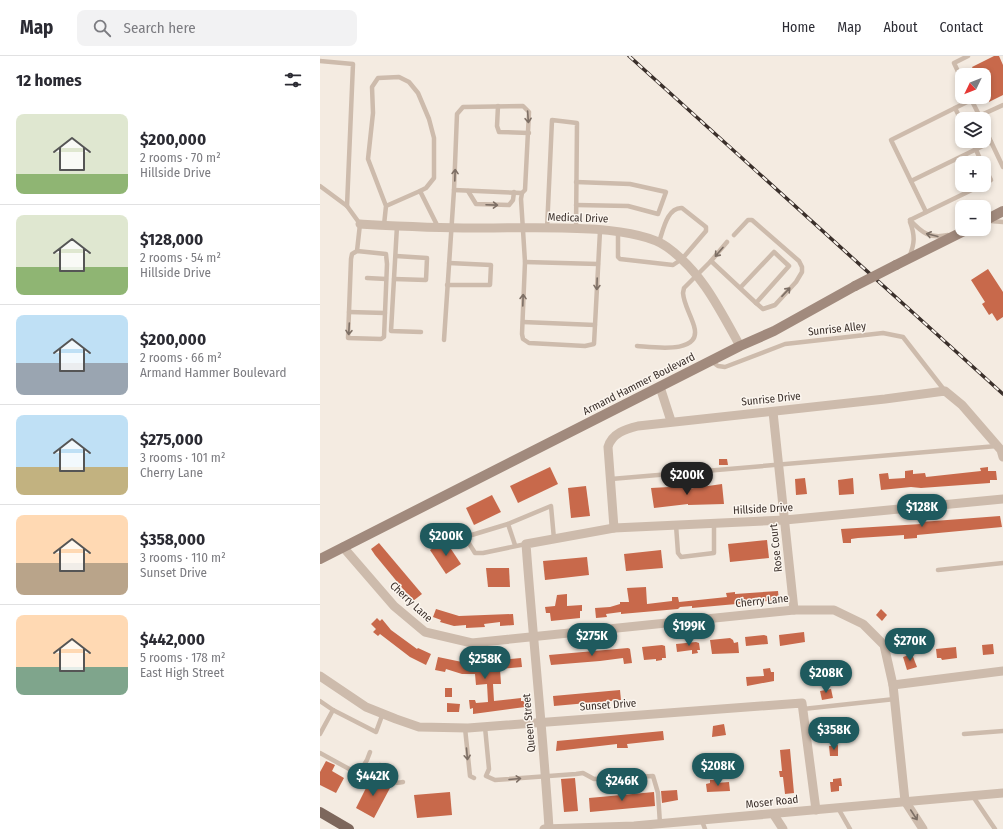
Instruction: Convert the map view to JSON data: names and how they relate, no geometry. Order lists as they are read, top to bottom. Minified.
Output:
{"streets":{"street":["Medical Drive","Armand Hammer Boulevard","Sunrise Drive","Hillside Drive","Rose Court","Cherry Lane","Sunset Drive","Queen Street","Moser Road"],"lane":["Sunrise Alley"]},"crossings":[["Medical Drive","Armand Hammer Boulevard"],["Sunrise Alley","Armand Hammer Boulevard"],["Sunrise Alley","Sunrise Drive"],["Armand Hammer Boulevard","Cherry Lane"],["Sunrise Drive","Hillside Drive"],["Sunrise Drive","Rose Court"],["Hillside Drive","Rose Court"],["Hillside Drive","Queen Street"],["Rose Court","Cherry Lane"],["Cherry Lane","Queen Street"],["Cherry Lane","Moser Road"],["Sunset Drive","Queen Street"],["Queen Street","Moser Road"]],"north":"bottom left","page":{"header":"Map","search":"Search here","nav":["Home","Map","About","Contact"],"heading":"12 homes","map_buttons":["+","−"],"list":[{"name":"$200,000","note":"2 rooms · 70 m² · Hillside Drive"},{"name":"$128,000","note":"2 rooms · 54 m² · Hillside Drive"},{"name":"$200,000","note":"2 rooms · 66 m² · Armand Hammer Boulevard"},{"name":"$275,000","note":"3 rooms · 101 m² · Cherry Lane"},{"name":"$358,000","note":"3 rooms · 110 m² · Sunset Drive"},{"name":"$442,000","note":"5 rooms · 178 m² · East High Street"}],"price":["$200K","$128K","$200K","$199K","$275K","$270K","$258K","$208K","$358K","$208K","$442K","$246K"]}}
